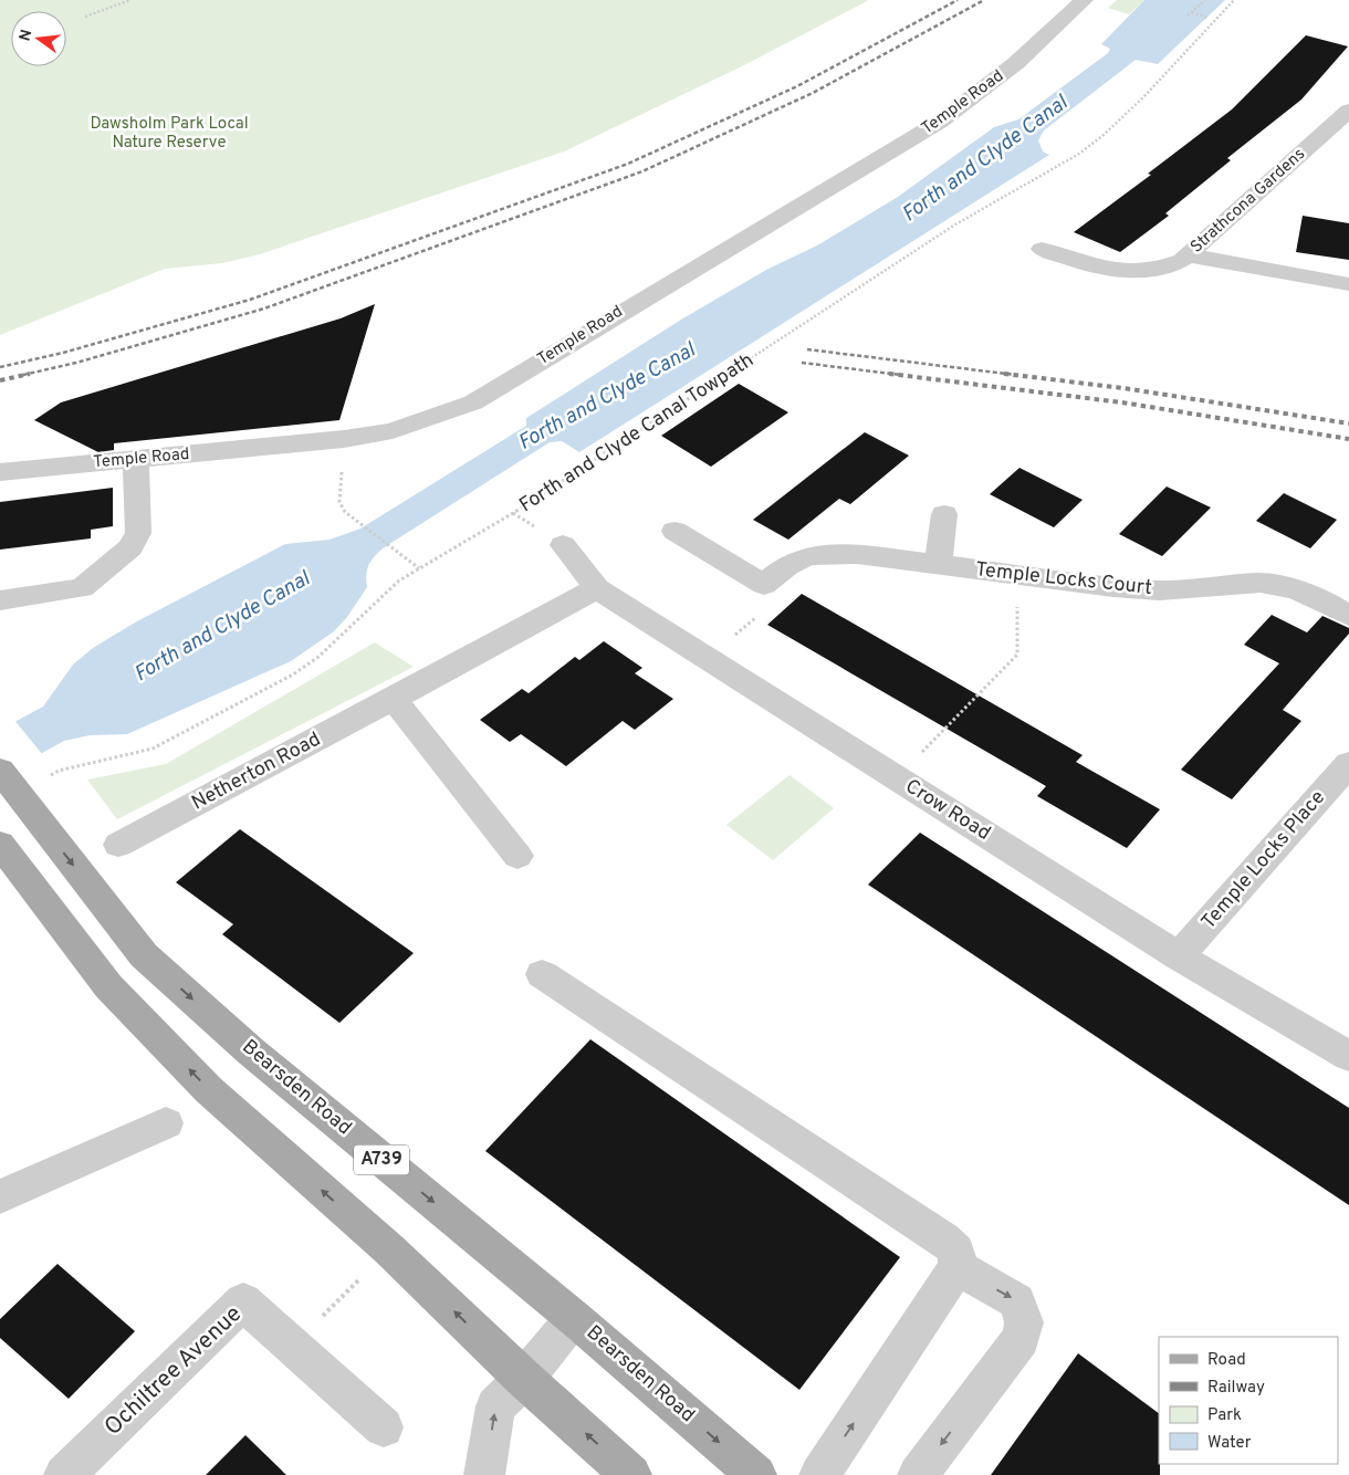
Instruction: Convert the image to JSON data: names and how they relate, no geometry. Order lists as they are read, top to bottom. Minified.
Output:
{"streets":{"main road":["Bearsden Road","A739"],"street":["Temple Road","Strathcona Gardens","Temple Locks Court","Netherton Road","Crow Road","Temple Locks Place","Ochiltree Avenue"],"path":["Forth and Clyde Canal Towpath"]},"crossings":[["Netherton Road","Crow Road"],["Crow Road","Temple Locks Place"]],"water":["Forth and Clyde Canal"],"parks":["Dawsholm Park Local Nature Reserve"],"legend":["Road","Railway","Park","Water"],"north":"left"}
